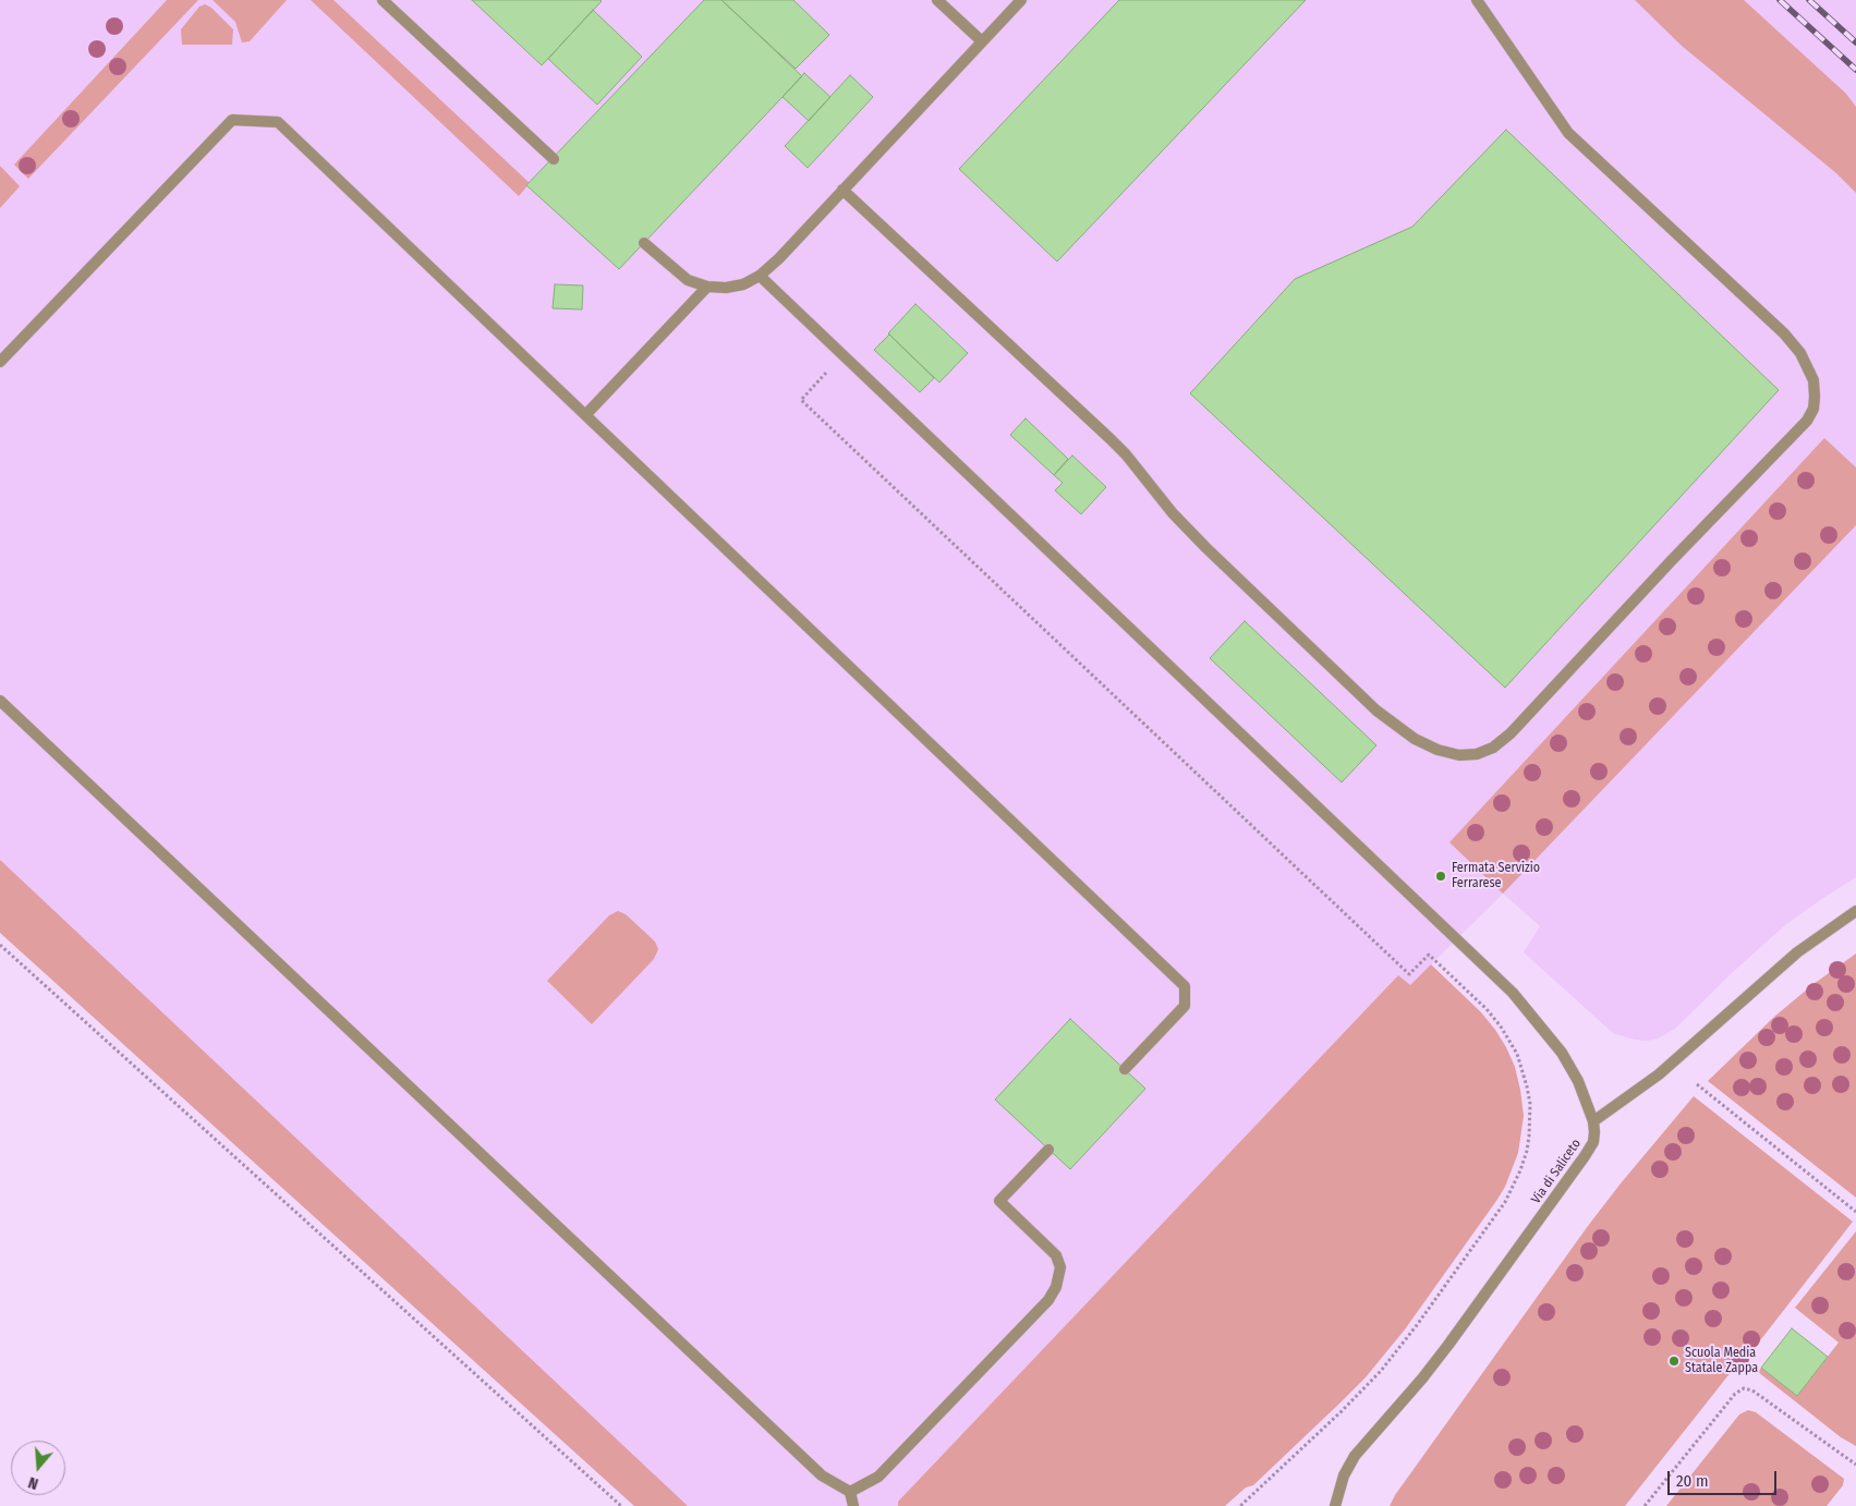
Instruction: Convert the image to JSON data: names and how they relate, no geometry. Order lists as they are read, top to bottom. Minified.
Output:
{"streets":{"street":["Via di Saliceto"]},"places":["Fermata Servizio Ferrarese","Scuola Media Statale Zappa"],"scale_bar":"20 m","north":"bottom"}
